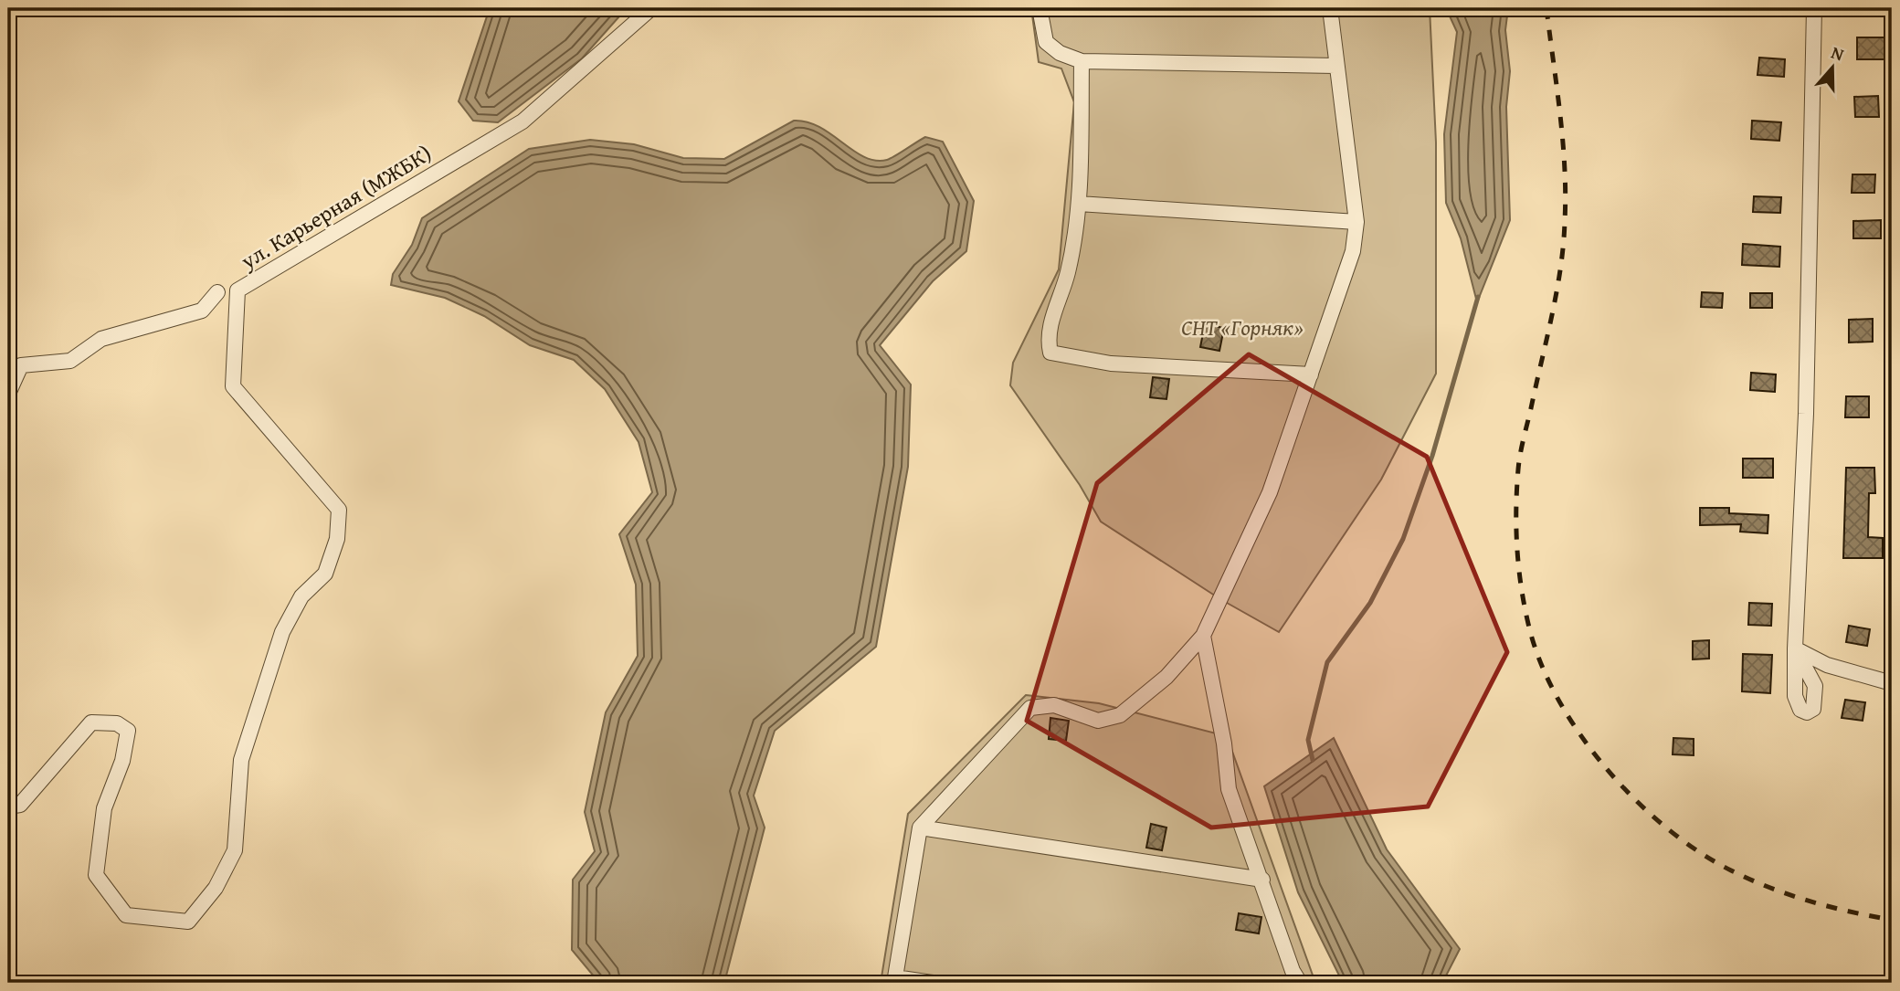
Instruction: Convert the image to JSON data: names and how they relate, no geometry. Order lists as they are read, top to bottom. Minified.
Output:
{"streets":{"street":["ул. Карьерная (МЖБК)"]},"parks":["СНТ «Горняк»"],"north":"top"}
